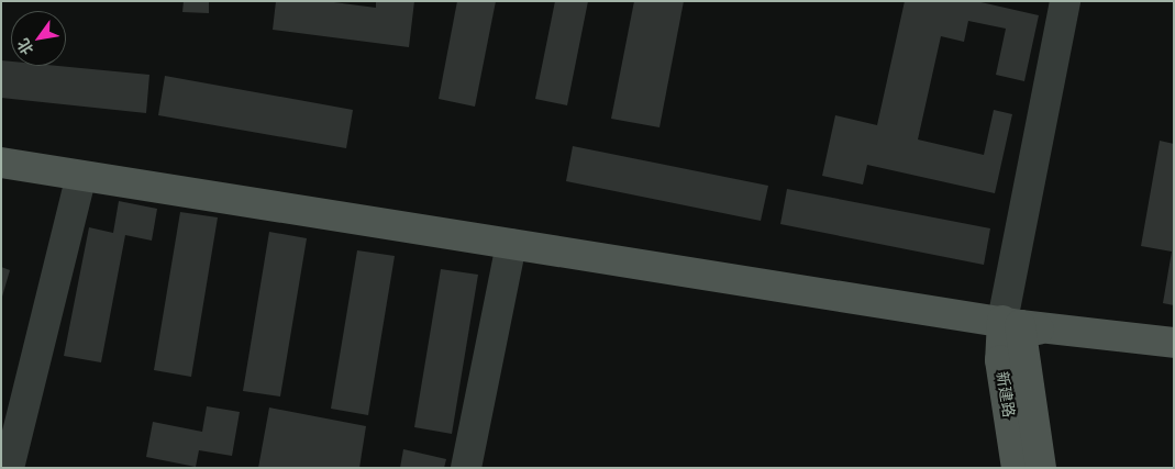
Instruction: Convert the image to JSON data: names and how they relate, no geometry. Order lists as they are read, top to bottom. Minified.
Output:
{"streets":{"main road":["新建路"]},"north":"bottom left"}
